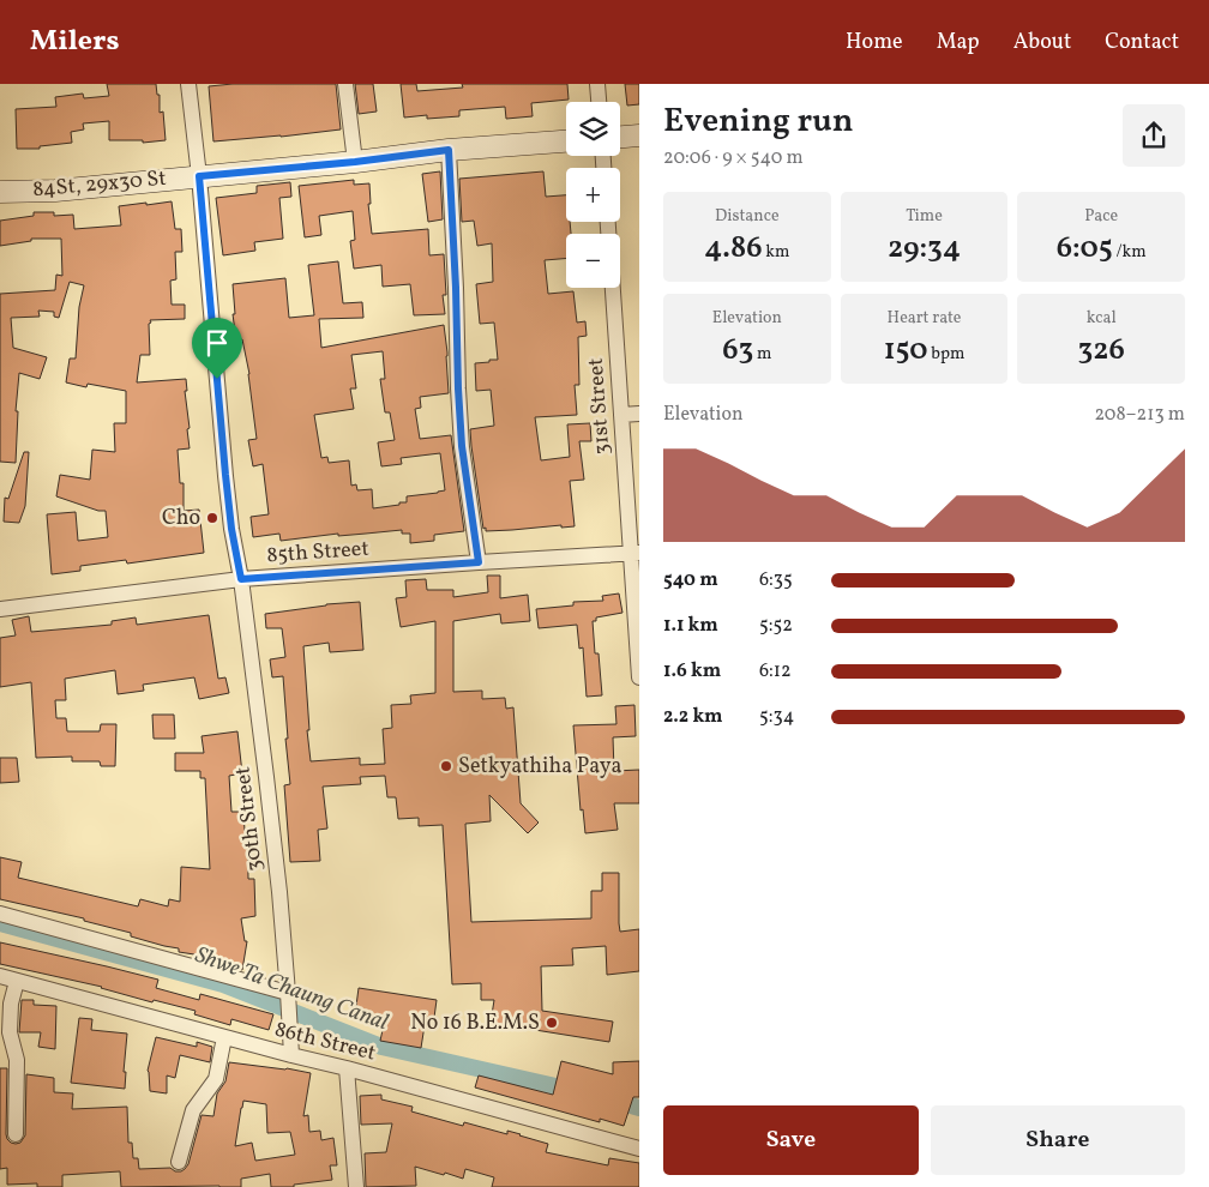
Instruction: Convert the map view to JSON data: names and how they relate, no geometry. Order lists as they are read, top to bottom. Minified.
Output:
{"streets":{"main road":["84St, 29x30 St"],"street":["31st Street","85th Street","30th Street","86th Street"]},"crossings":[["84St, 29x30 St","30th Street"],["31st Street","85th Street"],["85th Street","30th Street"],["30th Street","86th Street"]],"water":["Shwe Ta Chaung Canal"],"places":["Cho","Setkyathiha Paya","No 16 B.E.M.S"],"page":{"header":"Milers","nav":["Home","Map","About","Contact"],"heading":["Evening run","20:06 · 9 × 540 m"],"map_buttons":["+","−"],"stats":[["Distance","4.86 km"],["Time","29:34"],["Pace","6:05 /km"],["Elevation","63 m"],["Heart rate","150 bpm"],["kcal","326"]],"chart":["Elevation","208–213 m"],"list":[{"name":"540 m","note":"6:35"},{"name":"1.1 km","note":"5:52"},{"name":"1.6 km","note":"6:12"},{"name":"2.2 km","note":"5:34"}],"buttons":["Save","Share"]}}
